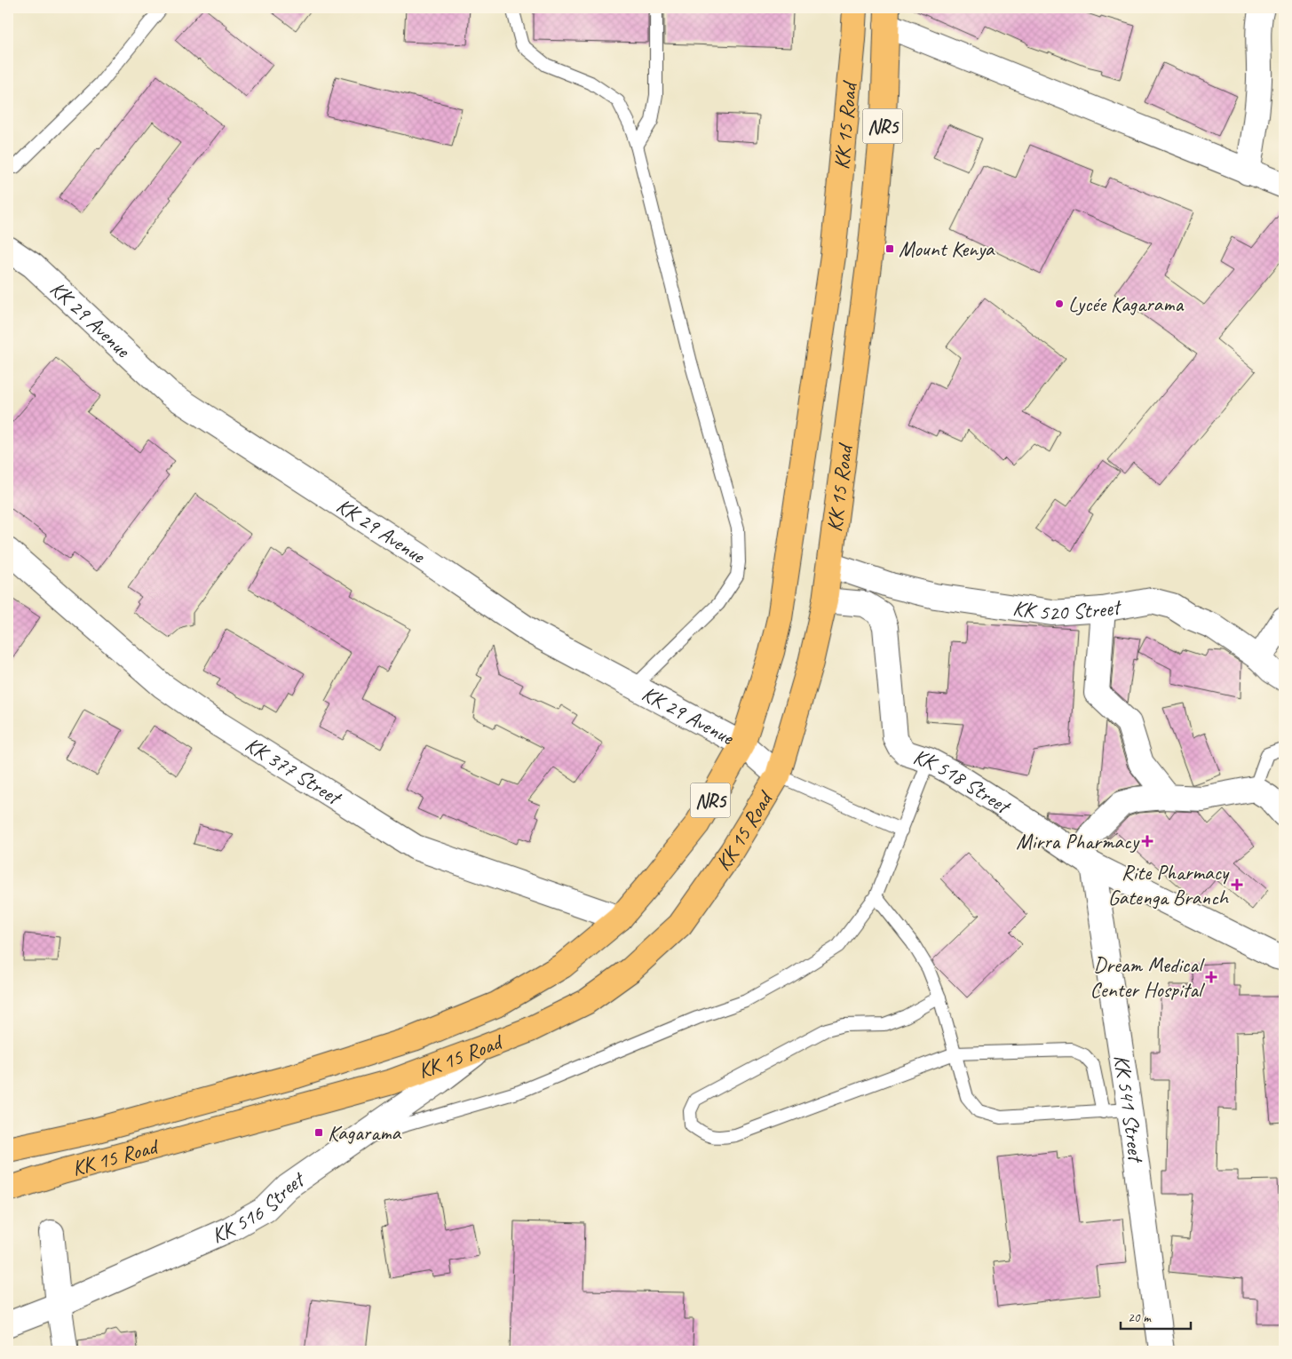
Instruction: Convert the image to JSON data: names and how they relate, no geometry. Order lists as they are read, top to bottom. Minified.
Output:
{"streets":{"highway":["KK 15 Road","NR5"],"street":["KK 29 Avenue","KK 520 Street","KK 377 Street","KK 518 Street","KK 541 Street","KK 516 Street"]},"crossings":[["KK 15 Road","KK 29 Avenue"],["KK 15 Road","KK 520 Street"],["KK 15 Road","KK 377 Street"],["KK 15 Road","KK 518 Street"],["KK 15 Road","KK 516 Street"],["KK 518 Street","KK 541 Street"]],"places":{"transit":["Mount Kenya","Kagarama"],"other":["Lycée Kagarama"],"health":["Mirra Pharmacy","Rite Pharmacy Gatenga Branch","Dream Medical Center Hospital"]},"scale_bar":"20 m"}
